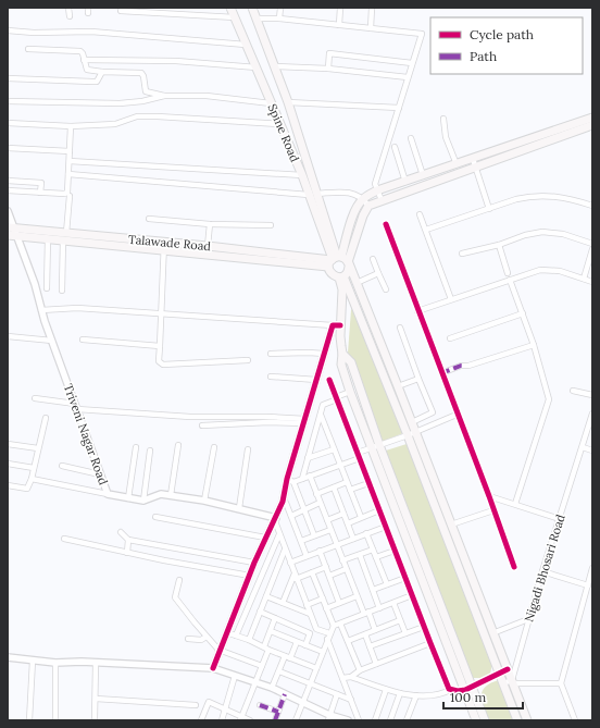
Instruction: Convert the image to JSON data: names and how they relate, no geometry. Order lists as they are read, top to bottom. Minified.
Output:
{"streets":{"main road":["Spine Road","Talawade Road"],"street":["Triveni Nagar Road","Nigadi Bhosari Road"]},"crossings":[["Spine Road","Talawade Road"],["Talawade Road","Triveni Nagar Road"]],"legend":["Cycle path","Path"],"scale_bar":"100 m"}
